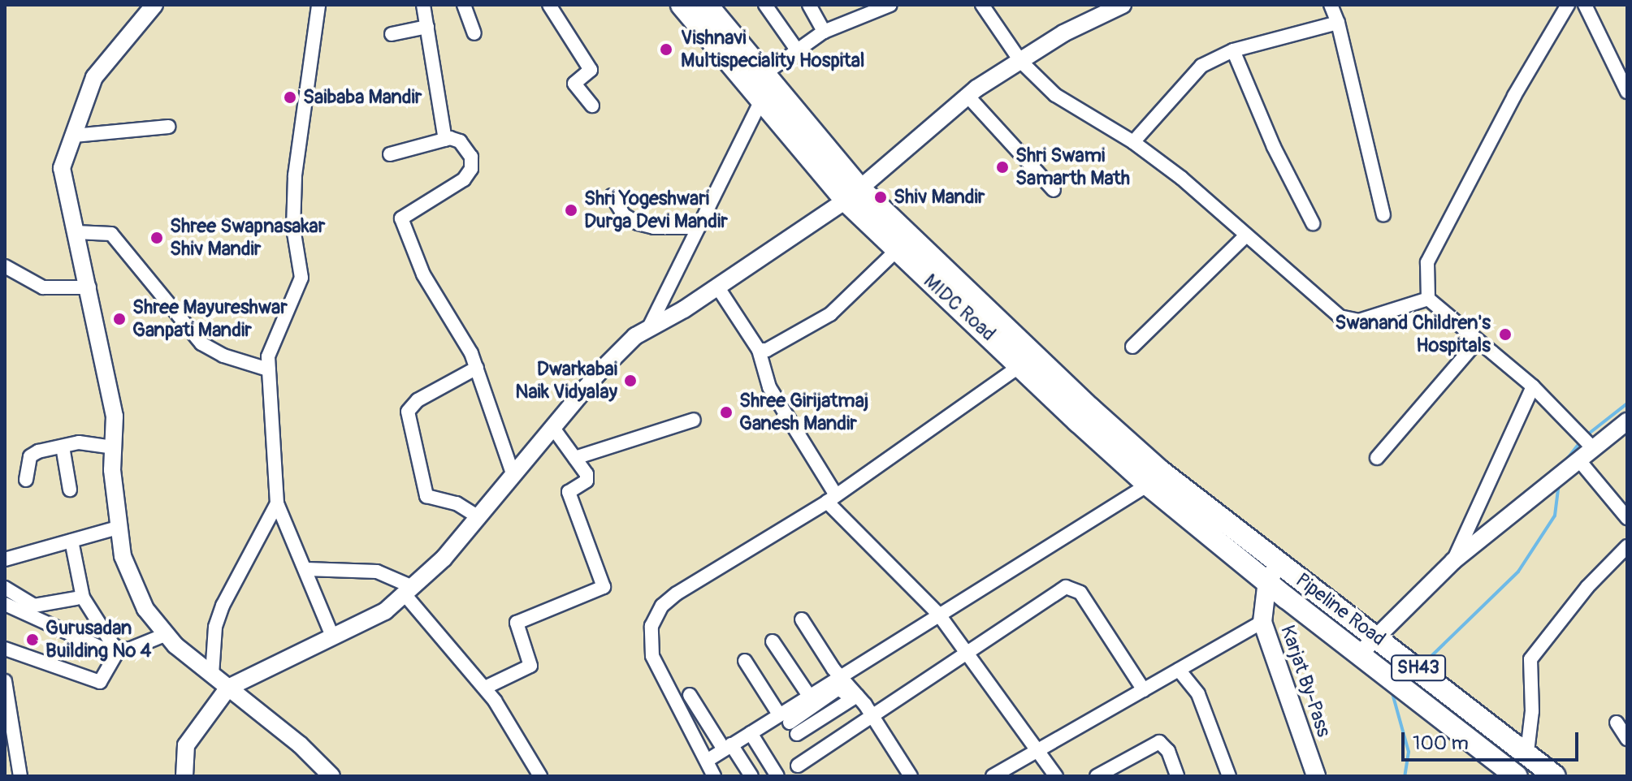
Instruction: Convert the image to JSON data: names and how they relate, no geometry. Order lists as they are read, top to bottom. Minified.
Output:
{"streets":{"main road":["MIDC Road","Pipeline Road","SH43","Karjat By-Pass"]},"crossings":[["MIDC Road","Pipeline Road"],["MIDC Road","Karjat By-Pass"],["Pipeline Road","Karjat By-Pass"]],"places":["Vishnavi Multispeciality Hospital","Saibaba Mandir","Shri Swami Samarth Math","Shiv Mandir","Shri Yogeshwari Durga Devi Mandir","Shree Swapnasakar Shiv Mandir","Shree Mayureshwar Ganpati Mandir","Swanand Children's Hospitals","Dwarkabai Naik Vidyalay","Shree Girijatmaj Ganesh Mandir","Gurusadan Building No 4"],"scale_bar":"100 m"}
